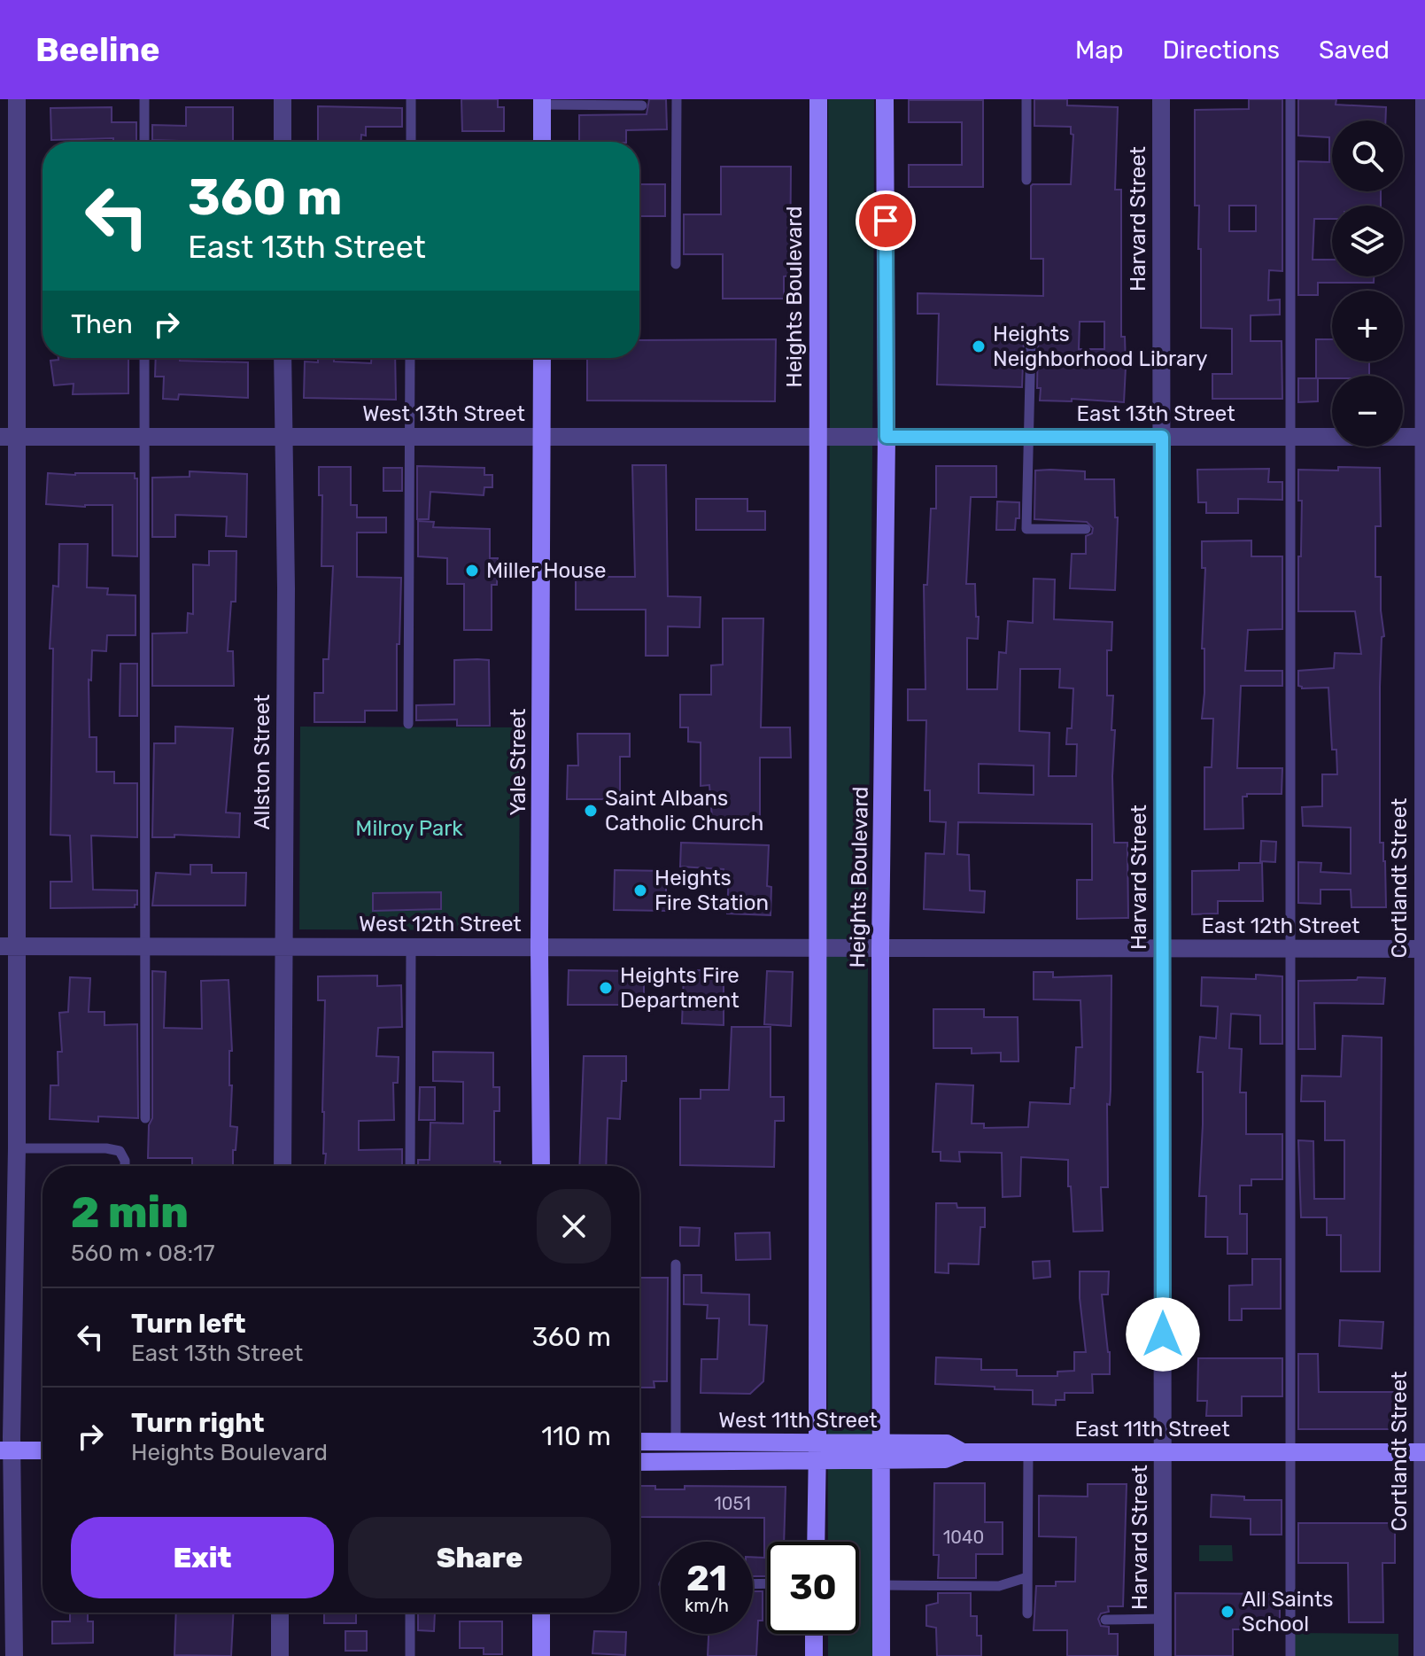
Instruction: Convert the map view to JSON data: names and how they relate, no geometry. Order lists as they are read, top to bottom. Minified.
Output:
{"streets":{"main road":["Heights Boulevard","Yale Street","West 11th Street","East 11th Street"],"street":["Harvard Street","West 13th Street","East 13th Street","Allston Street","Cortlandt Street","West 12th Street","East 12th Street"]},"crossings":[["Harvard Street","East 13th Street"],["Harvard Street","East 12th Street"],["Harvard Street","East 11th Street"],["Heights Boulevard","West 13th Street"],["Heights Boulevard","East 13th Street"],["Heights Boulevard","West 12th Street"],["Heights Boulevard","East 12th Street"],["Heights Boulevard","West 11th Street"],["Heights Boulevard","East 11th Street"],["West 13th Street","East 13th Street"],["West 13th Street","Allston Street"],["West 13th Street","Yale Street"],["East 13th Street","Cortlandt Street"],["Allston Street","West 12th Street"],["Yale Street","West 12th Street"],["Cortlandt Street","East 12th Street"],["Cortlandt Street","East 11th Street"],["West 12th Street","East 12th Street"],["West 11th Street","East 11th Street"]],"parks":["Milroy Park"],"places":["Heights Neighborhood Library","Miller House","Saint Albans Catholic Church","Heights Fire Station","Heights Fire Department","All Saints School"],"house_numbers":["1051","1040"],"page":{"header":"Beeline","nav":["Map","Directions","Saved"],"map_buttons":["+","−"],"turn":["360 m","East 13th Street"],"then":"Then","heading":["2 min","560 m · 08:17"],"list":[{"name":"Turn left","note":"East 13th Street","value":"360 m"},{"name":"Turn right","note":"Heights Boulevard","value":"110 m"}],"buttons":["Exit","Share"],"speed":"21 km/h","limit":"30"}}
